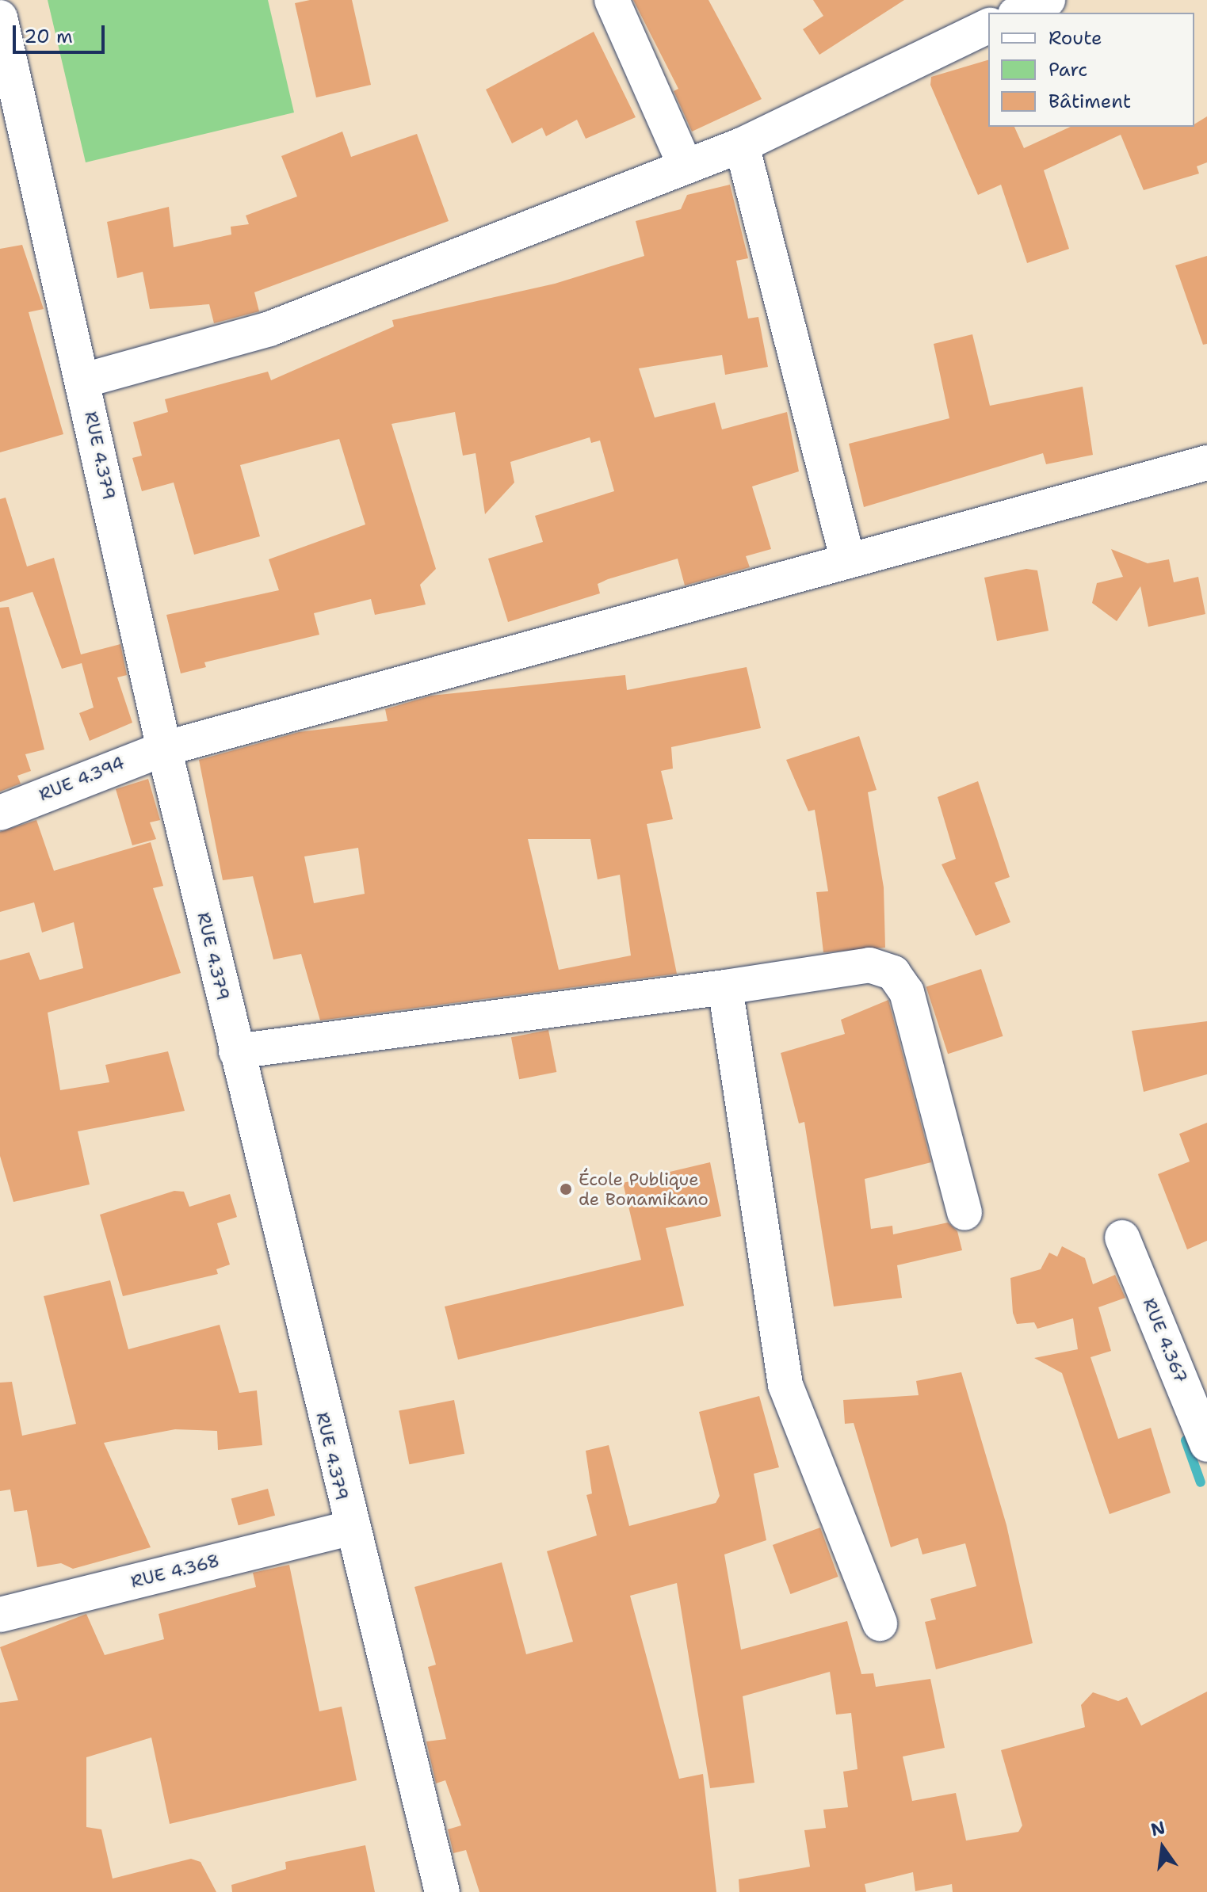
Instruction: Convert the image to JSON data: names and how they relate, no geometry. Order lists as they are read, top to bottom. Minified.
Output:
{"streets":{"street":["RUE 4.379","RUE 4.394","RUE 4.367","RUE 4.368"]},"crossings":[["RUE 4.379","RUE 4.394"],["RUE 4.379","RUE 4.368"]],"places":["École Publique de Bonamikano"],"legend":["Route","Parc","Bâtiment"],"scale_bar":"20 m","north":"top"}
